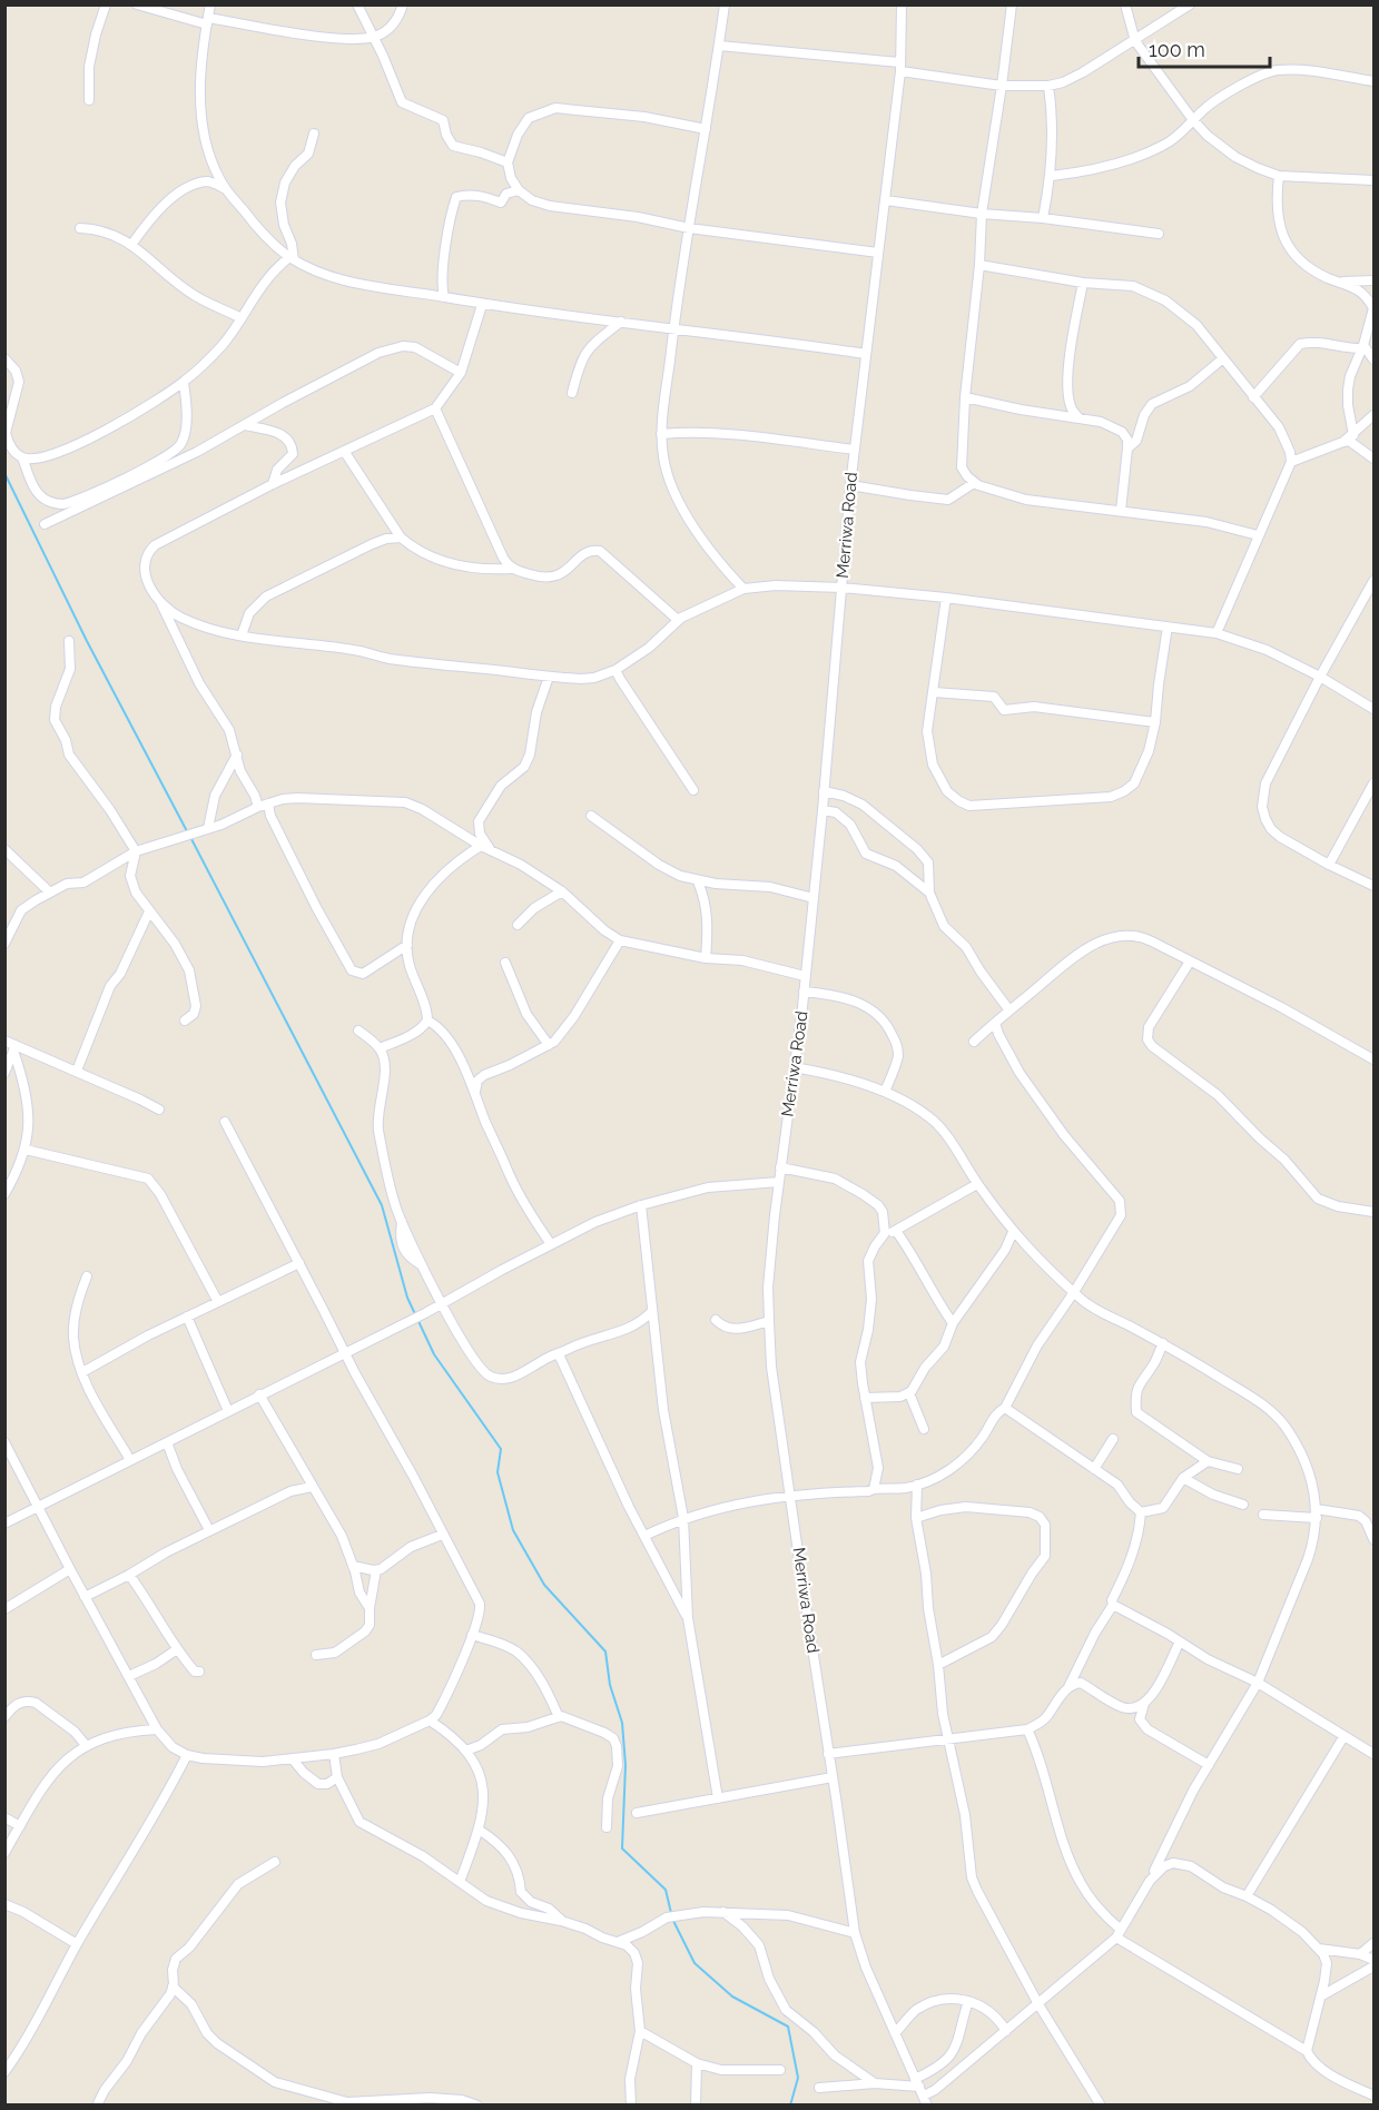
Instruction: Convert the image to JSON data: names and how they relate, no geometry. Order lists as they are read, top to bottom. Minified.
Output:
{"streets":{"street":["Merriwa Road"]},"scale_bar":"100 m"}
